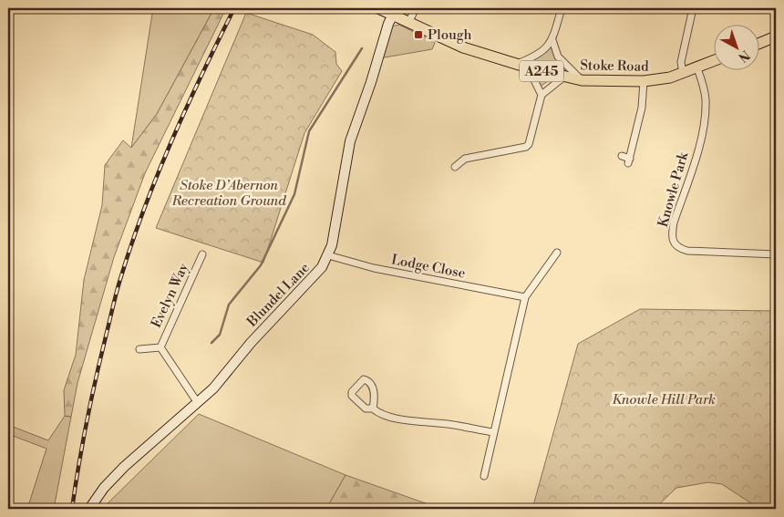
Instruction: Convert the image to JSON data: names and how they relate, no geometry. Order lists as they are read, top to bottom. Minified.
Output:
{"streets":{"main road":["Stoke Road","A245"],"street":["Knowle Park","Lodge Close","Blundel Lane","Evelyn Way"]},"crossings":[["Stoke Road","Knowle Park"],["Stoke Road","Blundel Lane"],["Lodge Close","Blundel Lane"],["Blundel Lane","Evelyn Way"]],"parks":["Stoke D’Abernon Recreation Ground","Knowle Hill Park"],"places":{"transit":["Plough"]},"north":"bottom right"}
